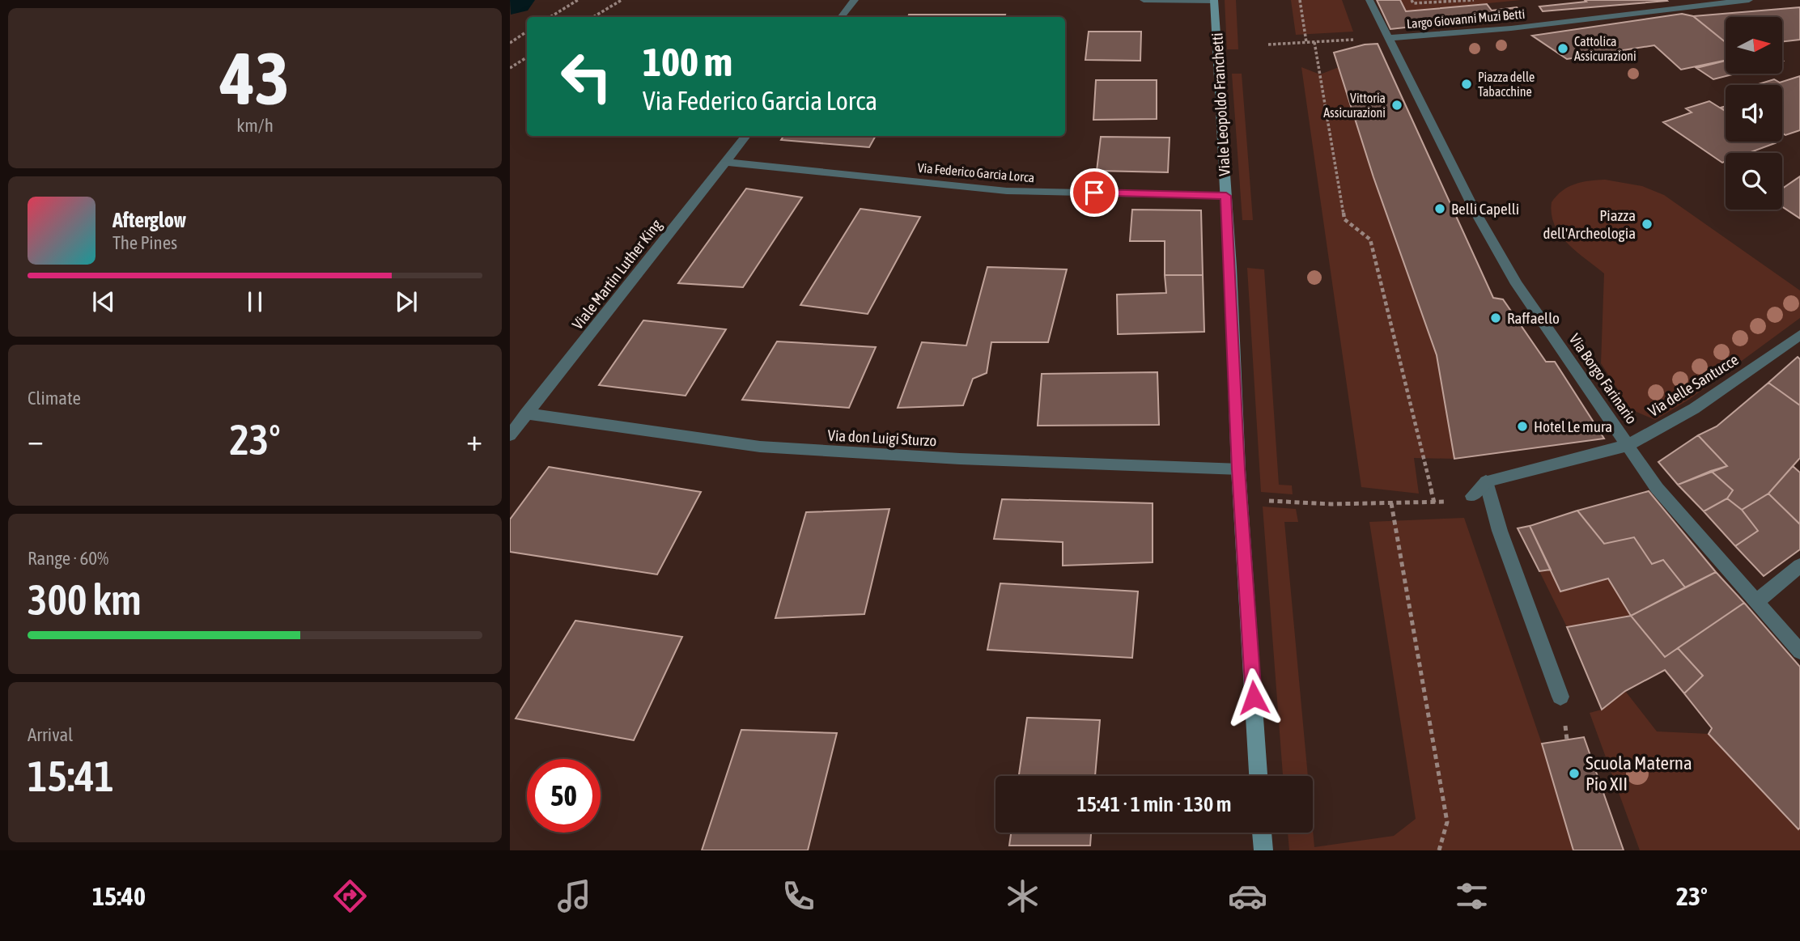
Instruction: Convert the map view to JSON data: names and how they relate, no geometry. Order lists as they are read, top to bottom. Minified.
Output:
{"streets":{"main road":["Viale Leopoldo Franchetti"],"street":["Largo Giovanni Muzi Betti","Via Federico Garcia Lorca","Viale Martin Luther King","Via Borgo Farinario","Via delle Santucce","Via don Luigi Sturzo"]},"crossings":[["Largo Giovanni Muzi Betti","Via Borgo Farinario"],["Viale Leopoldo Franchetti","Via Federico Garcia Lorca"],["Viale Leopoldo Franchetti","Via don Luigi Sturzo"],["Via Federico Garcia Lorca","Viale Martin Luther King"],["Viale Martin Luther King","Via don Luigi Sturzo"],["Via Borgo Farinario","Via delle Santucce"]],"places":["Cattolica Assicurazioni","Piazza delle Tabacchine","Vittoria Assicurazioni","Belli Capelli","Piazza dell'Archeologia","Raffaello","Hotel Le mura","Scuola Materna Pio XII"],"north":"right","page":{"tile":[["43","km/h"],"Climate",["Range · 60%","300 km"],["Arrival","15:41"]],"turn":["100 m","Via Federico Garcia Lorca"],"song":["Afterglow","The Pines"],"heat":["−","23°","+"],"limit":"50","trip":"15:41 · 1 min · 130 m","tabs":["15:40","23°"]}}
